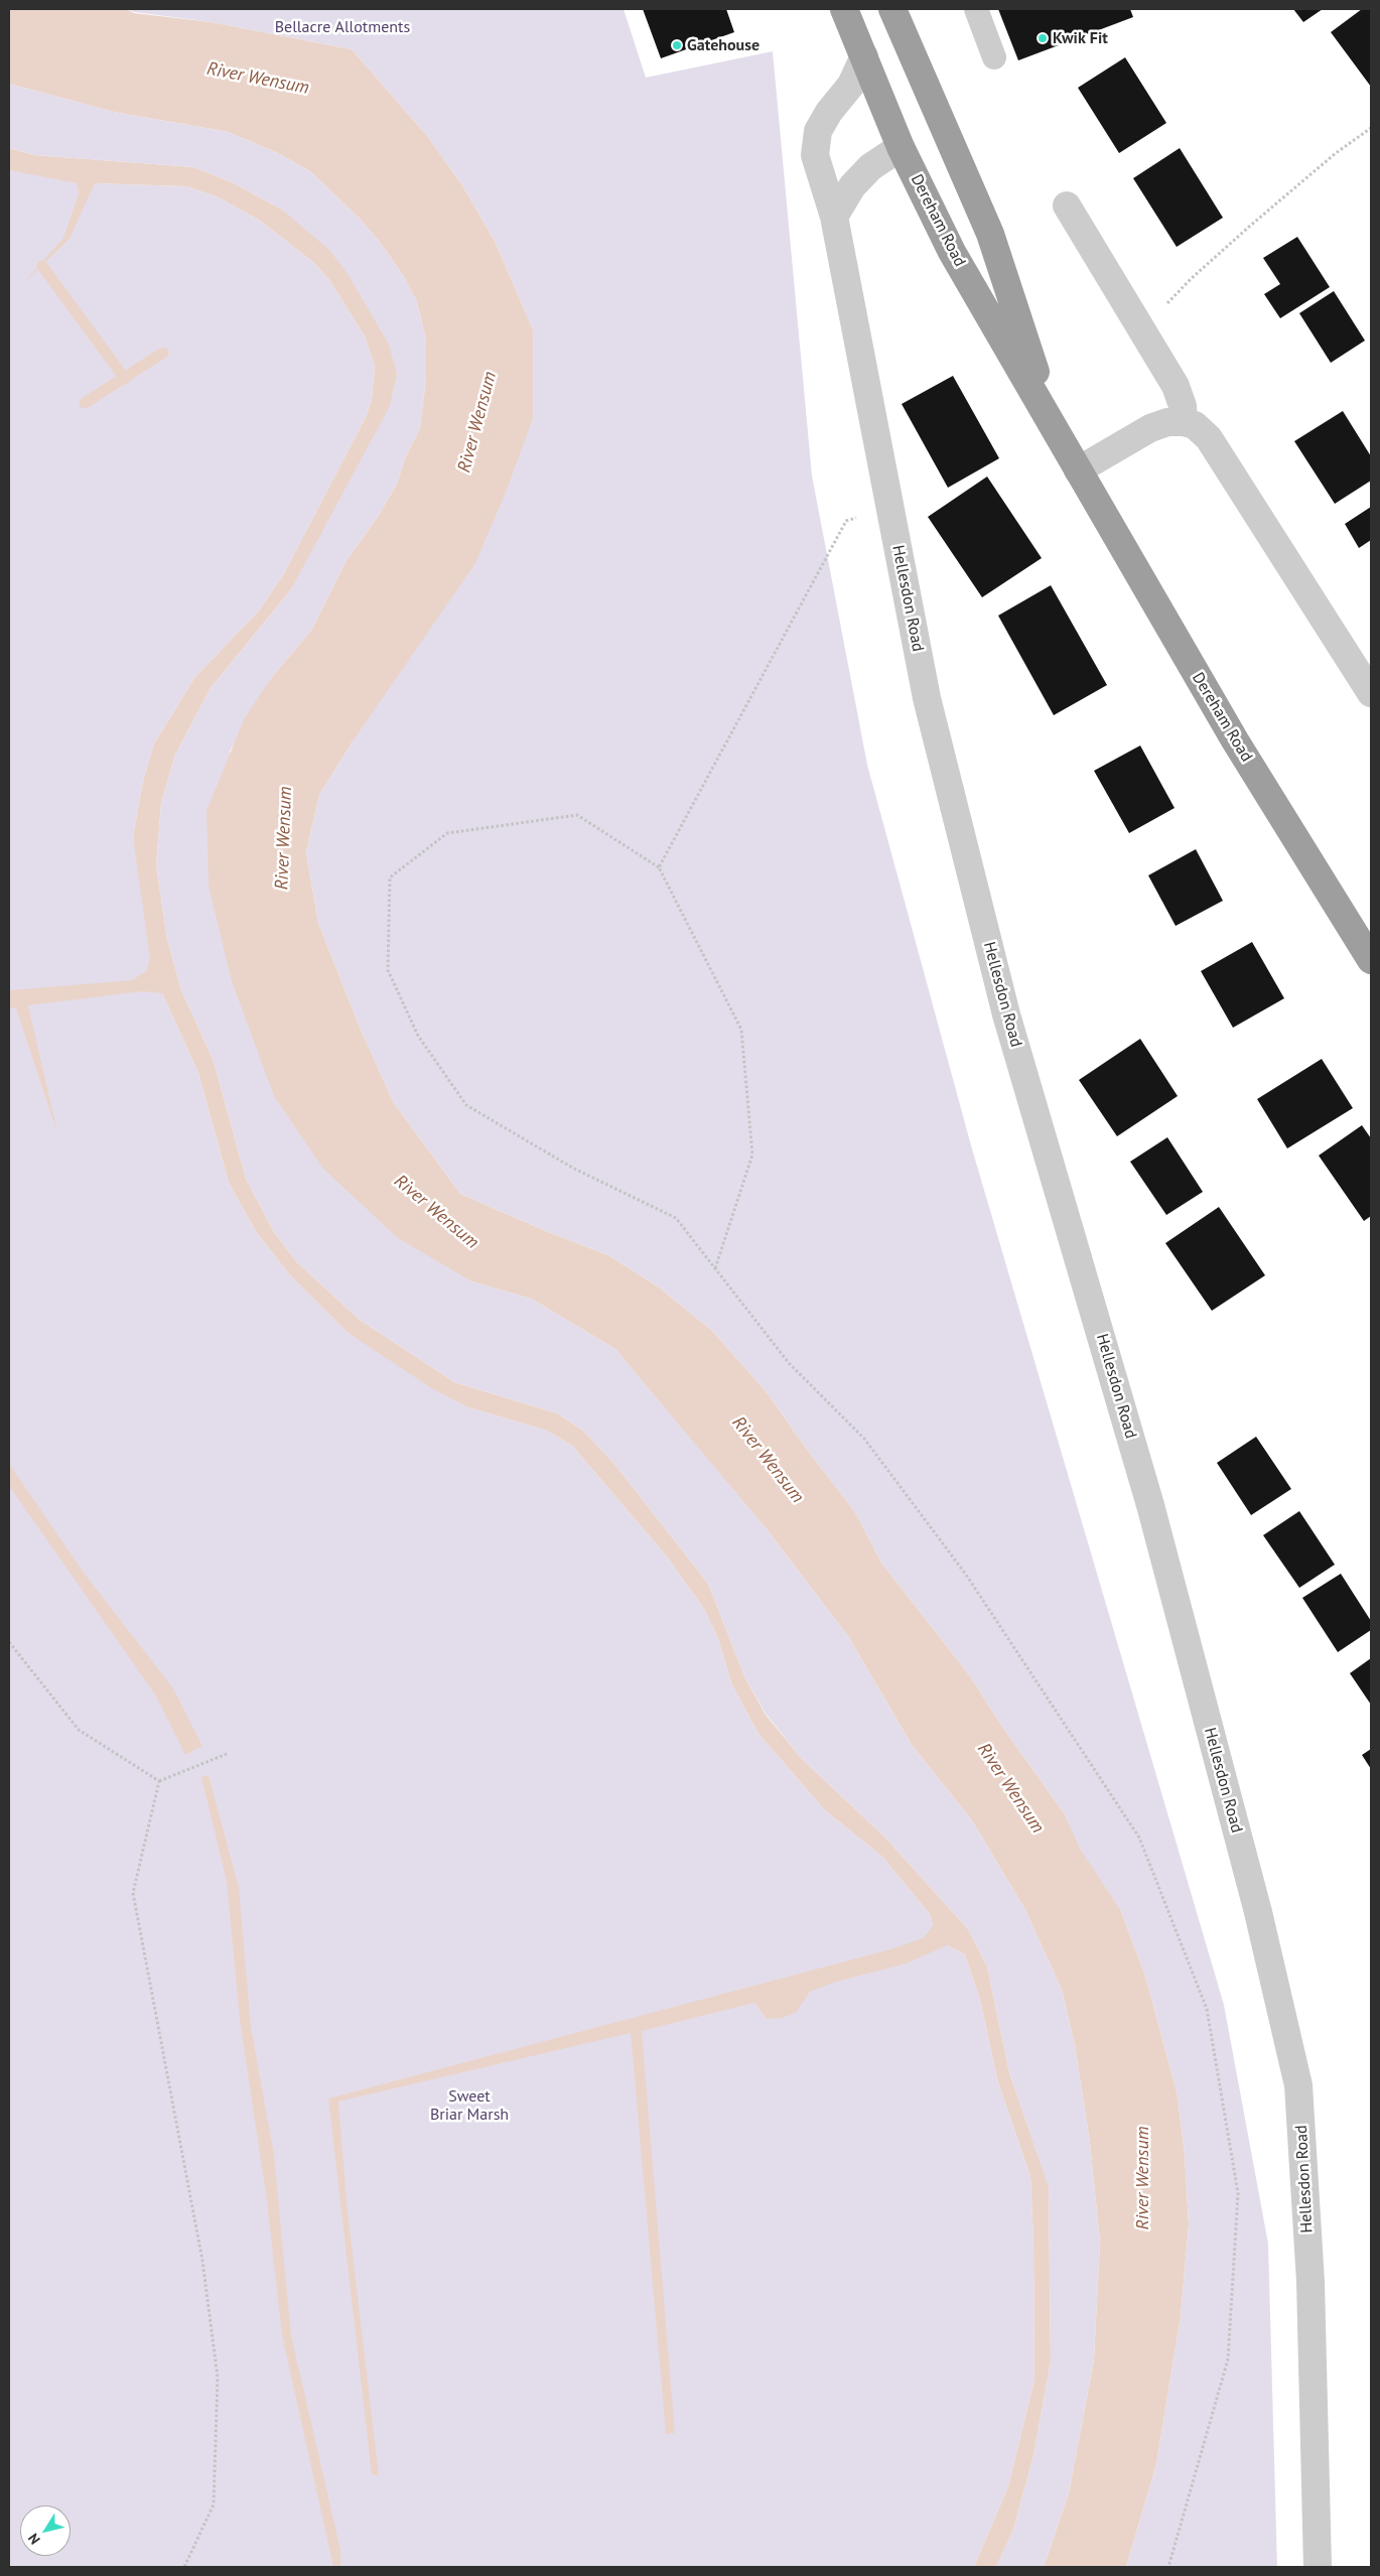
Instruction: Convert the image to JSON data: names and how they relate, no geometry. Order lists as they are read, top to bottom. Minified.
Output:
{"streets":{"highway":["Dereham Road"],"street":["Hellesdon Road"]},"crossings":[["Dereham Road","Hellesdon Road"]],"water":["River Wensum"],"parks":["Bellacre Allotments","Sweet Briar Marsh"],"places":["Kwik Fit","Gatehouse"],"north":"bottom left"}
